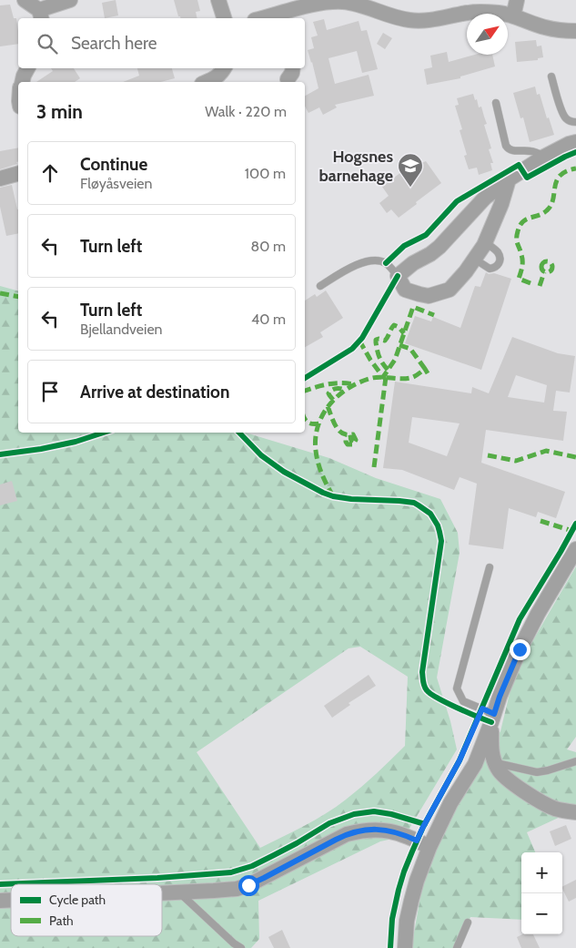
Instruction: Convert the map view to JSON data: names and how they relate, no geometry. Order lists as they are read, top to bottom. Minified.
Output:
{"places":{"school or university":["Hogsnes barnehage"]},"legend":["Cycle path","Path"],"north":"top right","page":{"search":"Search here","heading":["3 min","Walk · 220 m"],"list":[["Continue","Fløyåsveien","100 m"],["Turn left","80 m"],["Turn left","Bjellandveien","40 m"],"Arrive at destination"],"map_buttons":["+","−"]}}
